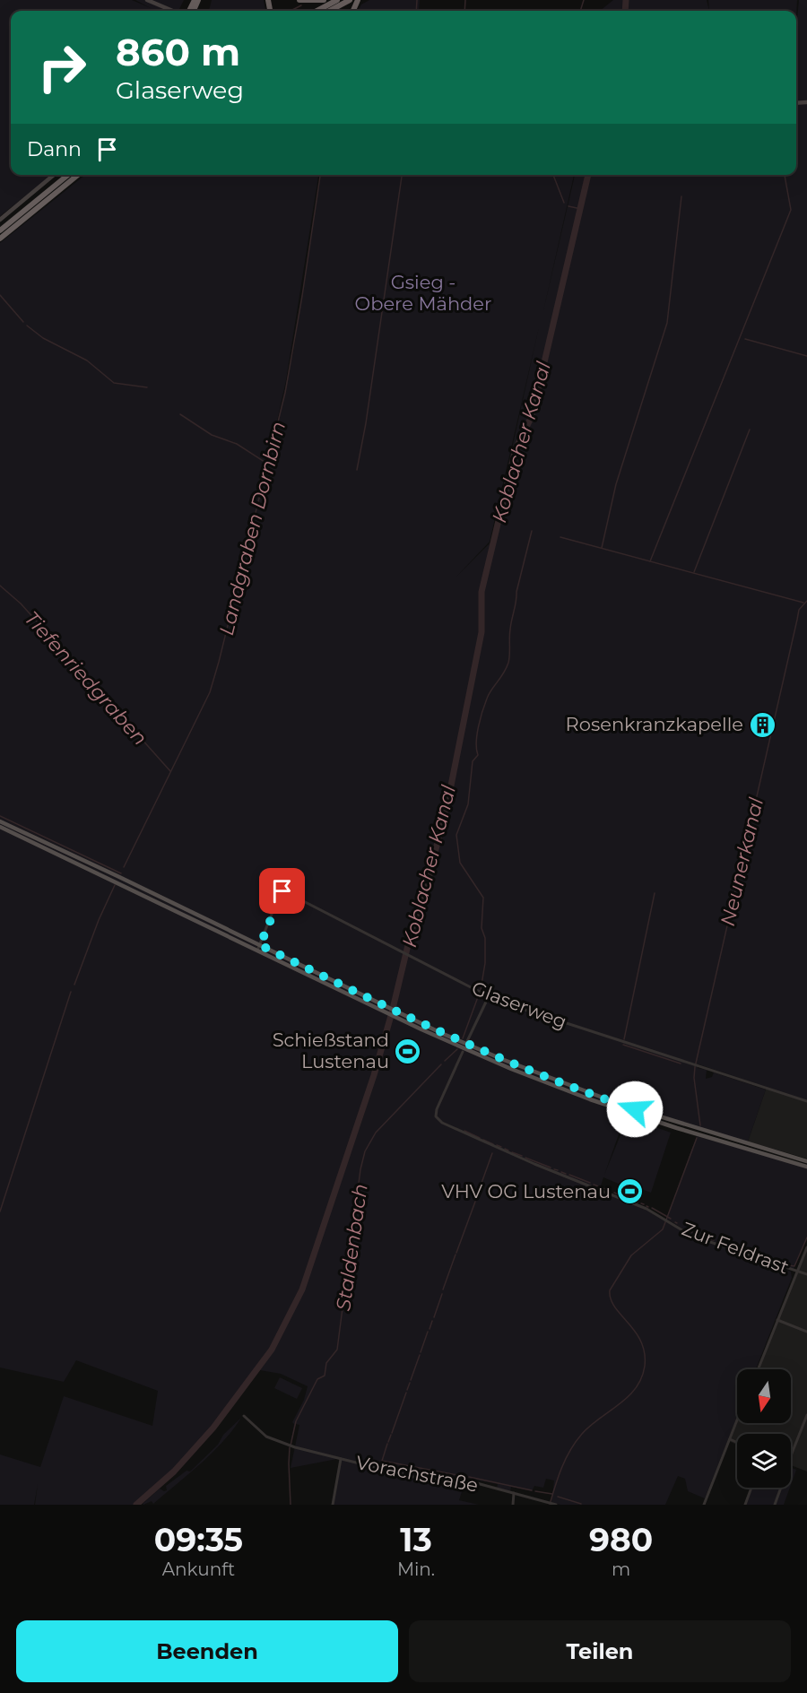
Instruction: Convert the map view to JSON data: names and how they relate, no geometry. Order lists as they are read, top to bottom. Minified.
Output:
{"streets":{"street":["Glaserweg","Zur Feldrast","Vorachstraße"]},"water":["Koblacher Kanal","Landgraben Dornbirn","Tiefenriedgraben","Neunerkanal","Staldenbach"],"parks":["Gsieg - Obere Mähder"],"places":{"building":["Rosenkranzkapelle"],"sports":["Schießstand Lustenau","VHV OG Lustenau"]},"north":"bottom","page":{"turn":["860 m","Glaserweg"],"then":"Dann","eta":["09:35","Ankunft","13","Min.","980","m"],"buttons":["Beenden","Teilen"]}}
